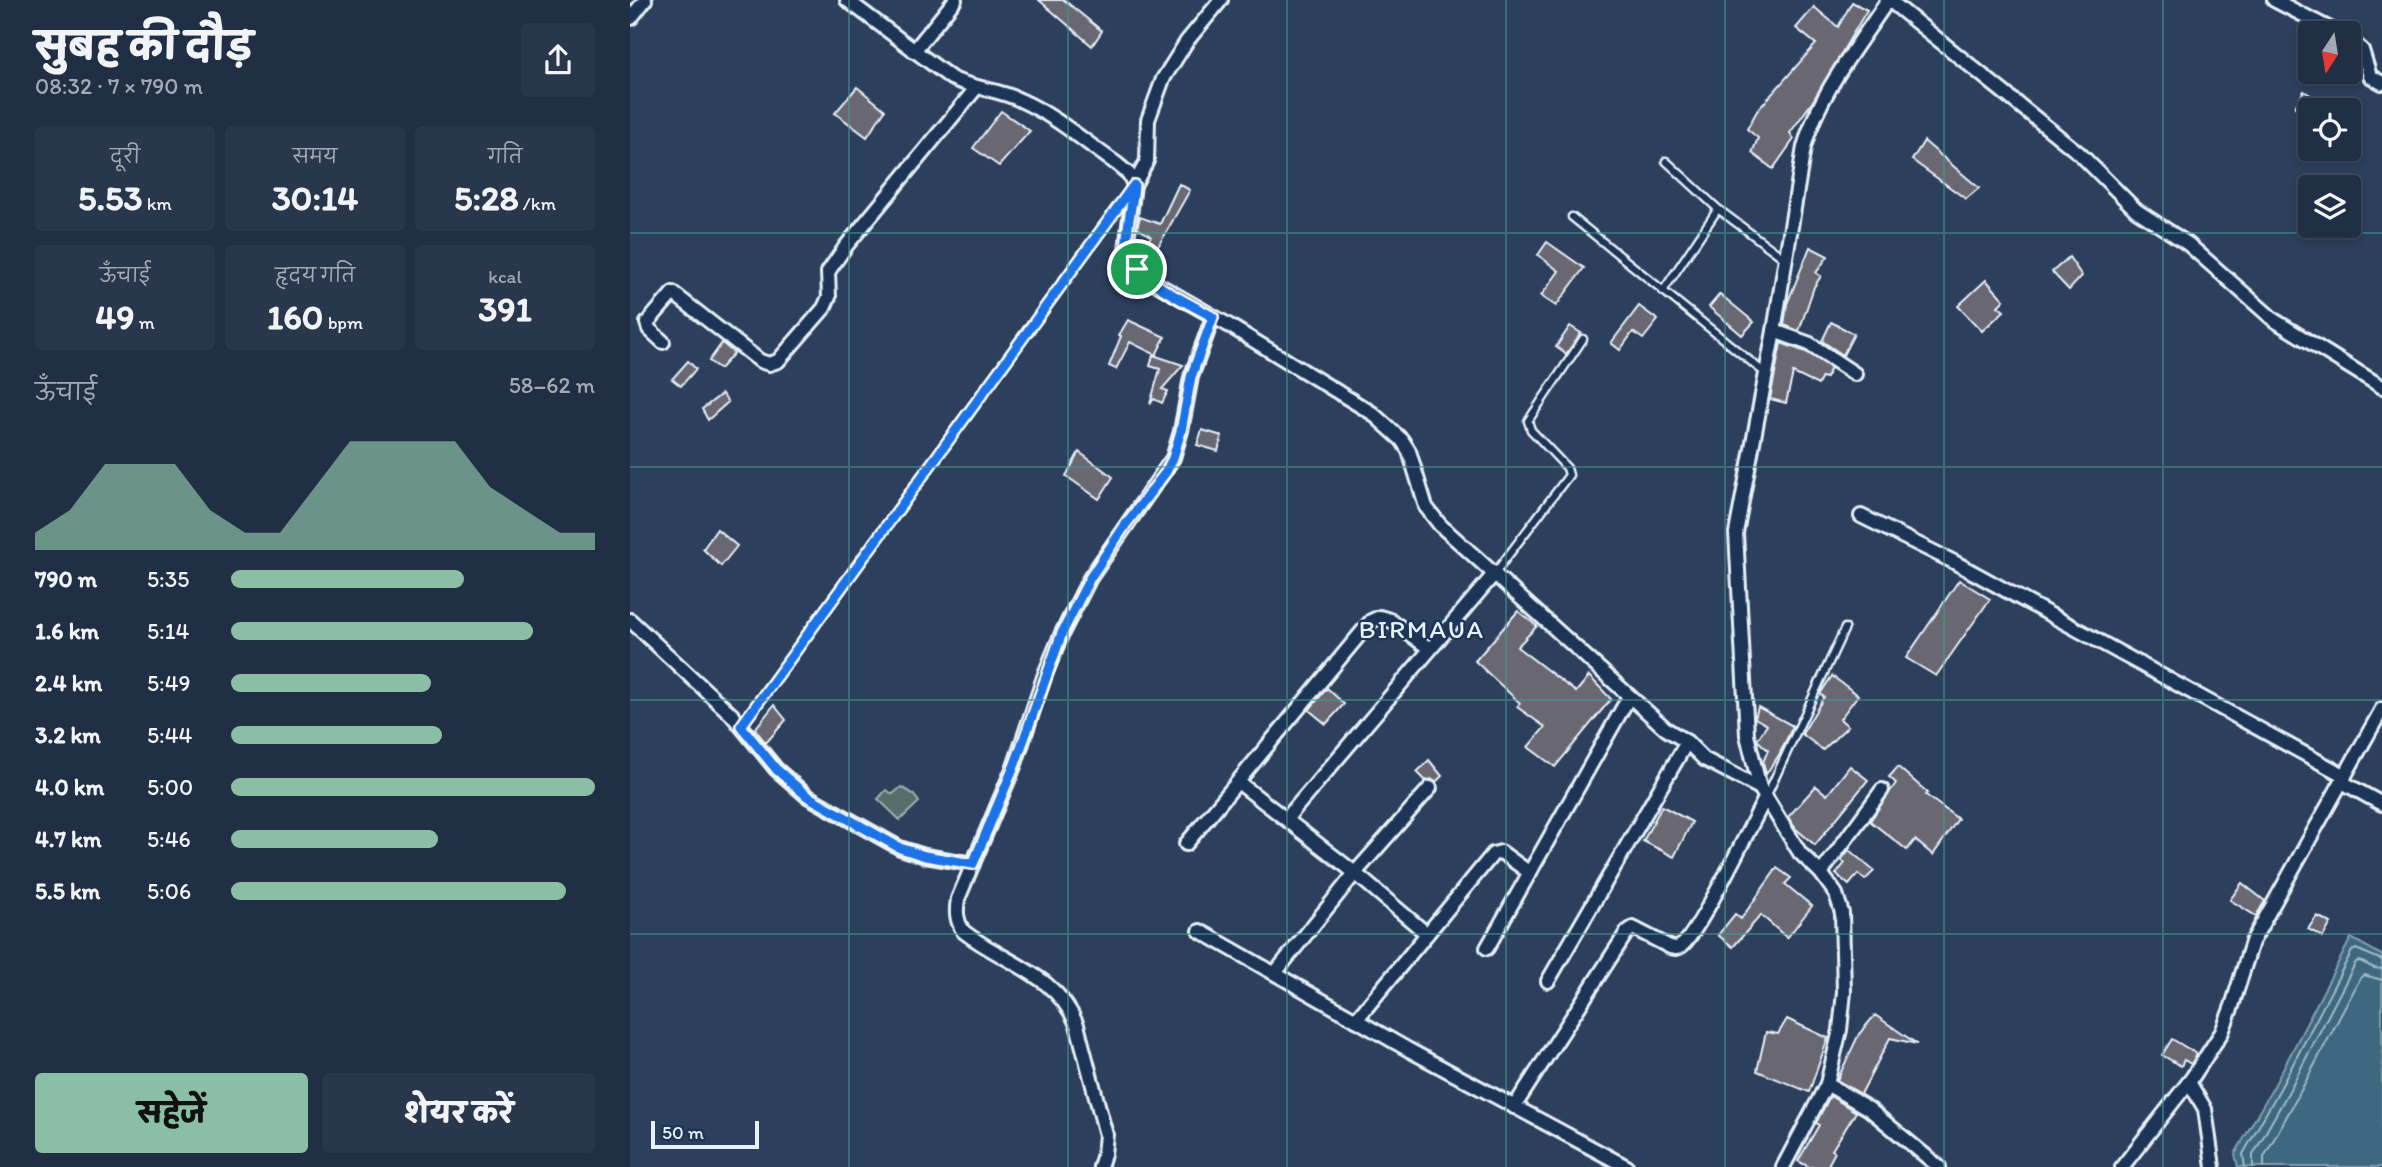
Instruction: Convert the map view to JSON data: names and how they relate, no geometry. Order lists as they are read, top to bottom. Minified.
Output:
{"districts":["BIRMAUA"],"scale_bar":"50 m","north":"bottom","page":{"heading":["सुबह की दौड़","08:32 · 7 × 790 m"],"stats":[["दूरी","5.53 km"],["समय","30:14"],["गति","5:28 /km"],["ऊँचाई","49 m"],["हृदय गति","160 bpm"],["kcal","391"]],"chart":["ऊँचाई","58–62 m"],"list":[{"name":"790 m","note":"5:35"},{"name":"1.6 km","note":"5:14"},{"name":"2.4 km","note":"5:49"},{"name":"3.2 km","note":"5:44"},{"name":"4.0 km","note":"5:00"},{"name":"4.7 km","note":"5:46"},{"name":"5.5 km","note":"5:06"}],"buttons":["सहेजें","शेयर करें"],"scale":"50 m"}}
